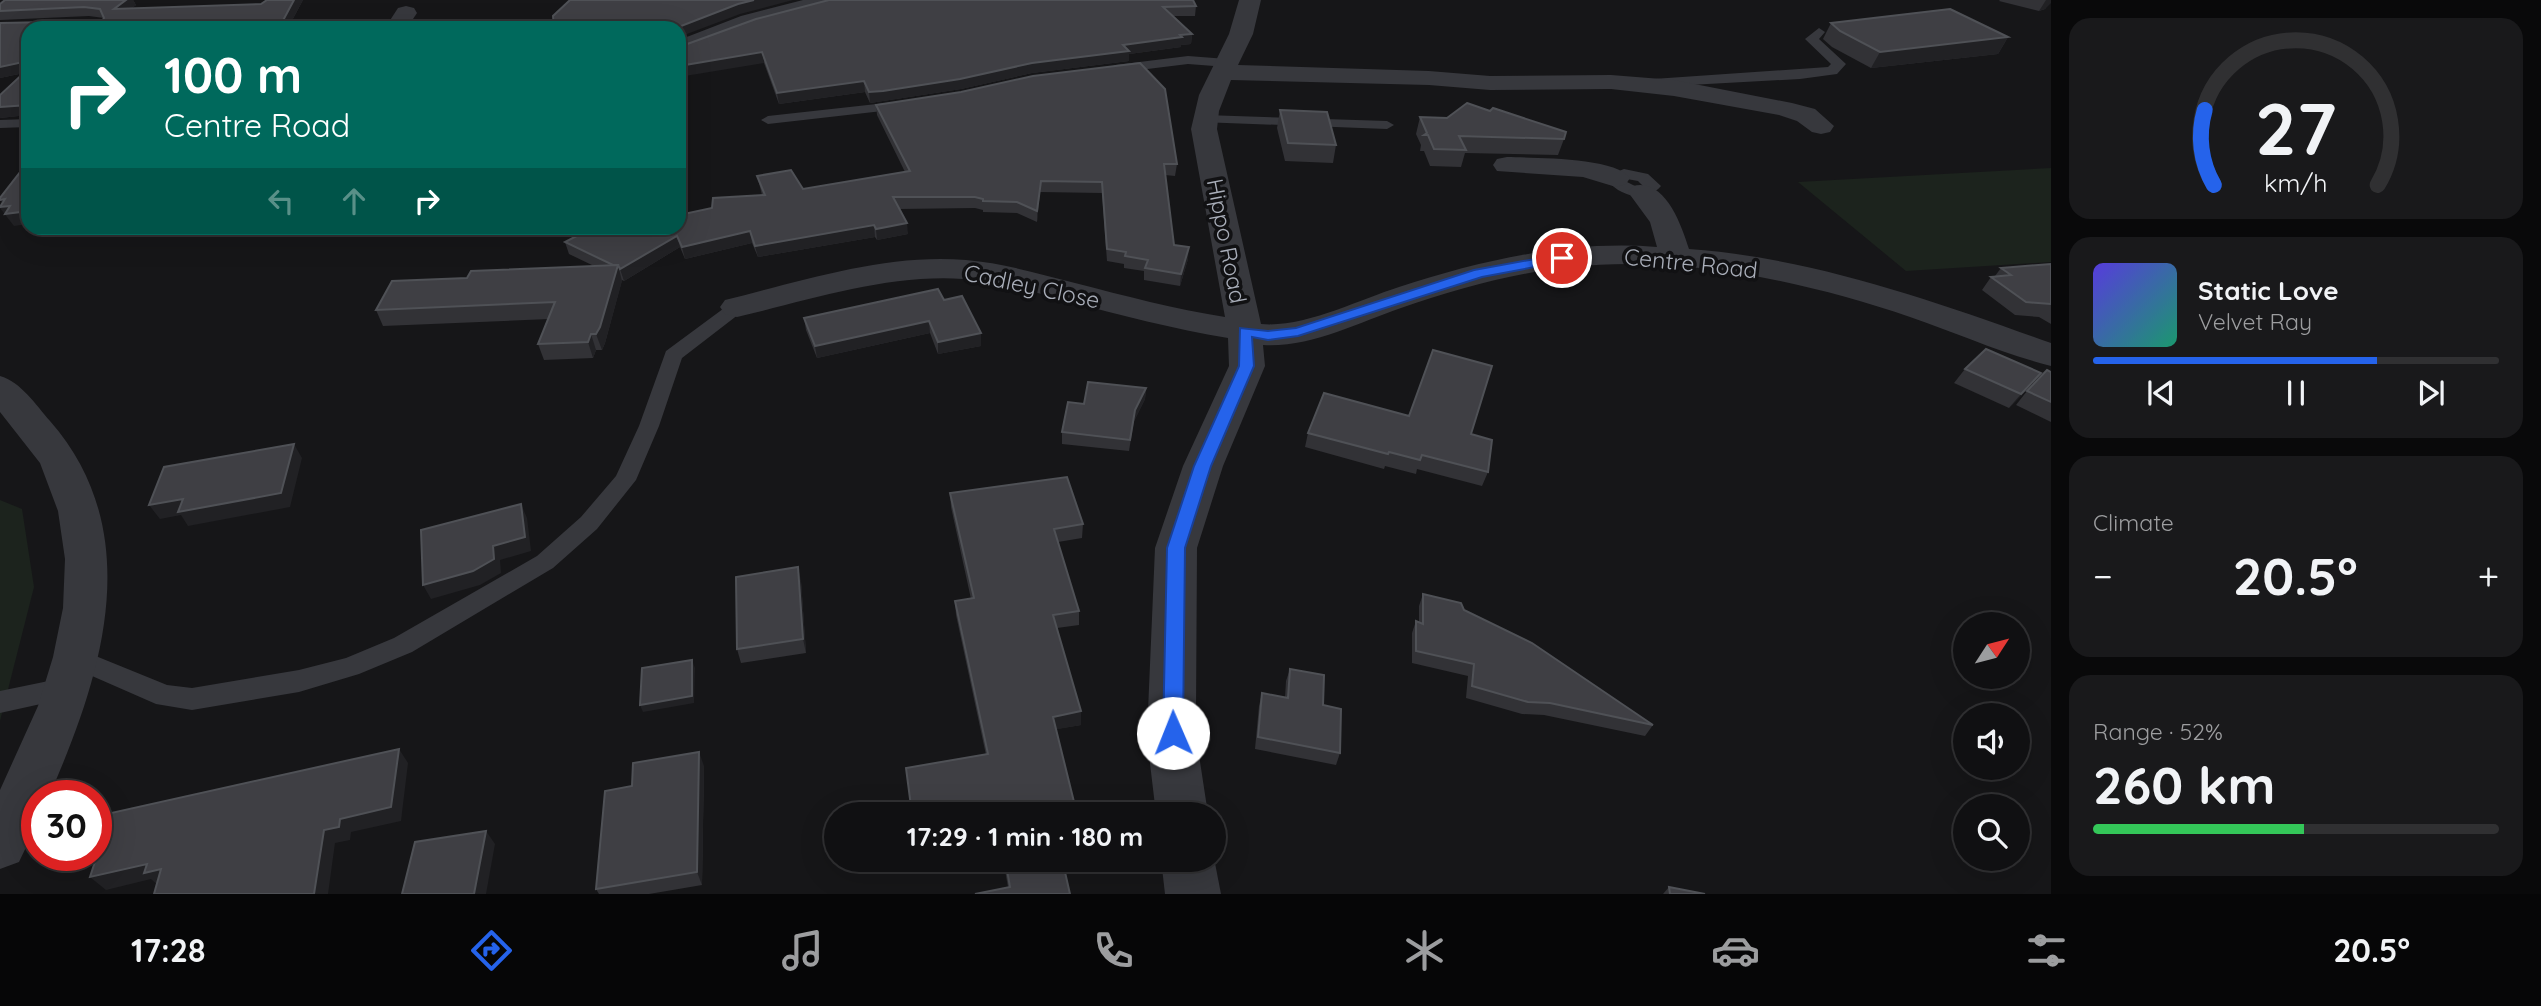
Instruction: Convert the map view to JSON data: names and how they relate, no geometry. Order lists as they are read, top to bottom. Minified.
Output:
{"streets":{"street":["Hippo Road","Centre Road","Cadley Close"]},"crossings":[["Hippo Road","Centre Road"],["Hippo Road","Cadley Close"],["Centre Road","Cadley Close"]],"north":"top right","page":{"turn":["100 m","Centre Road"],"song":["Static Love","Velvet Ray"],"tile":["Climate",["Range · 52%","260 km"]],"heat":["−","20.5°","+"],"limit":"30","trip":"17:29 · 1 min · 180 m","tabs":["17:28","20.5°"],"gauge":["27","km/h"]}}
